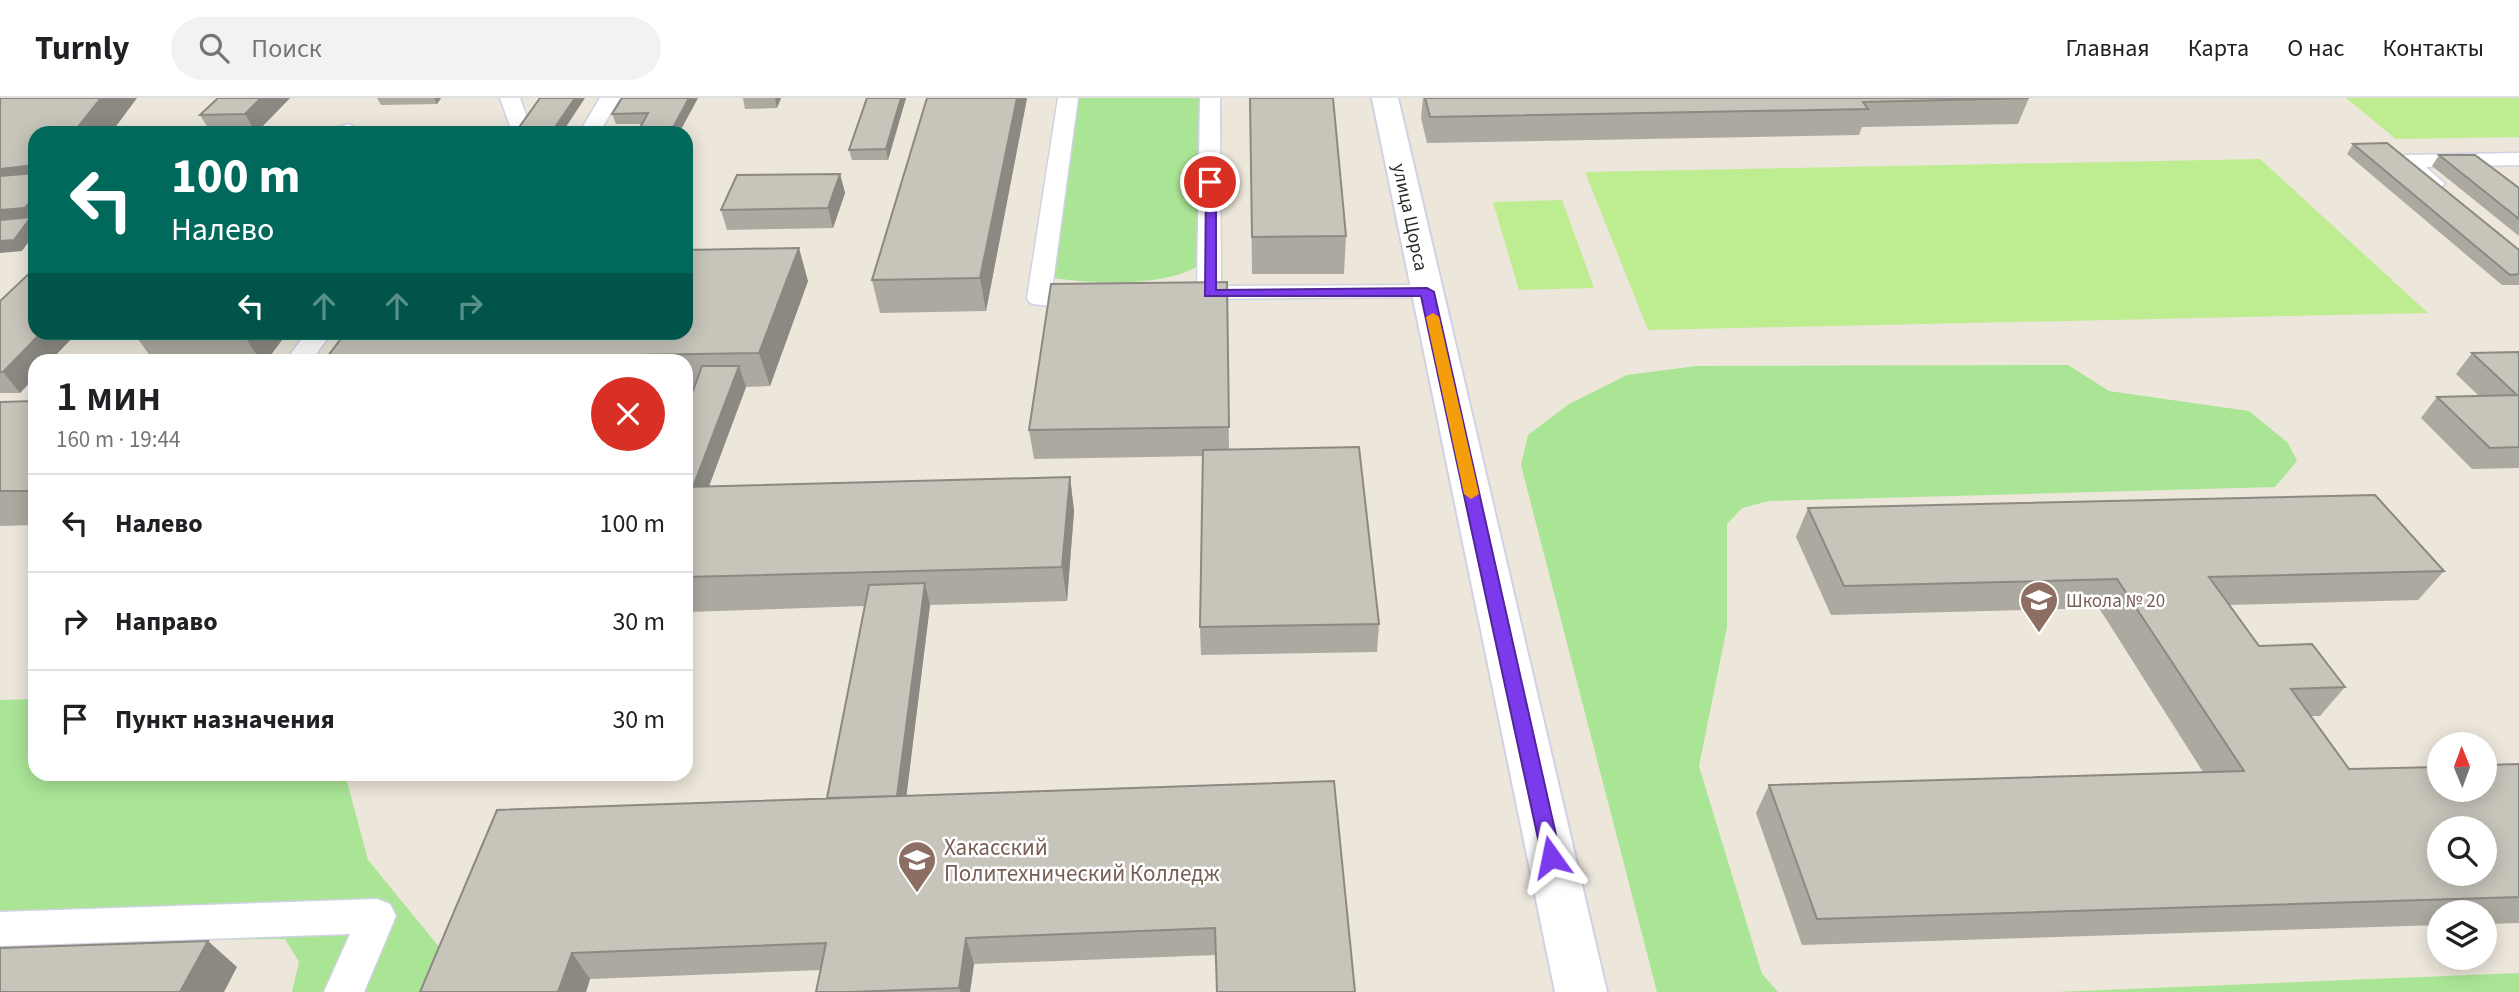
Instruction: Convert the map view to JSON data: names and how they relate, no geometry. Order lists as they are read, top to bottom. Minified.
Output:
{"streets":{"street":["улица Щорса"]},"places":{"school or university":["Школа № 20","Хакасский Политехнический Колледж"]},"north":"top","page":{"header":"Turnly","search":"Поиск","nav":["Главная","Карта","О нас","Контакты"],"turn":["100 m","Налево"],"heading":["1 мин","160 m · 19:44"],"list":[{"name":"Налево","value":"100 m"},{"name":"Направо","value":"30 m"},{"name":"Пункт назначения","value":"30 m"}]}}
